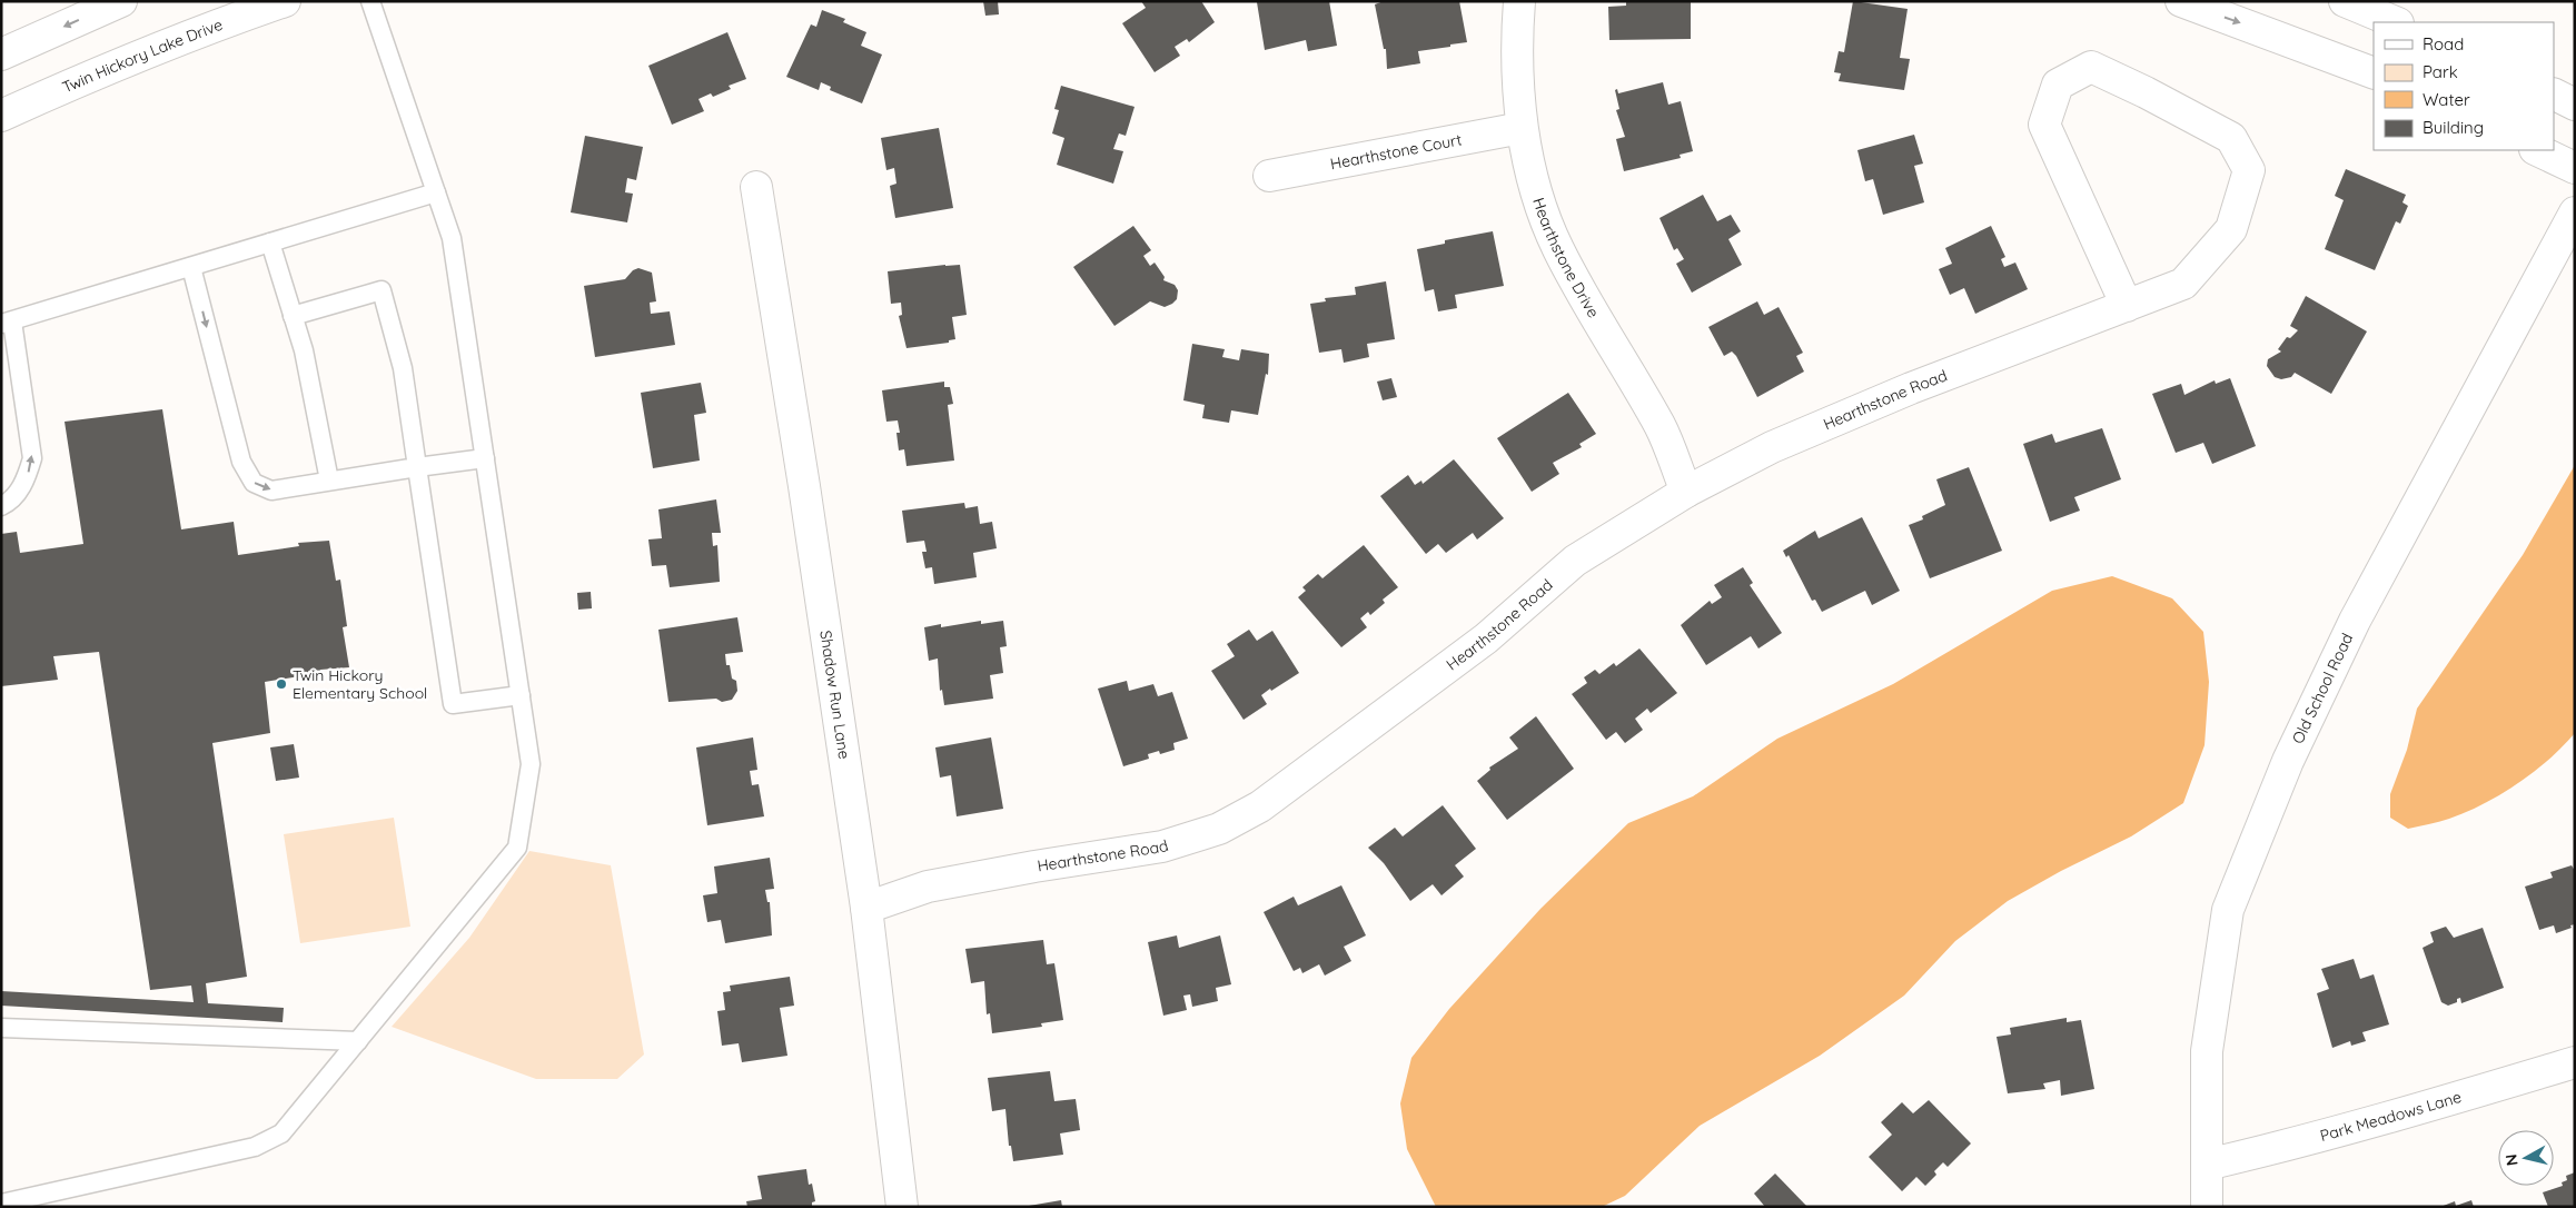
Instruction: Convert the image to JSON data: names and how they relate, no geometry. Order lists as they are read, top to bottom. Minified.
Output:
{"streets":{"street":["Twin Hickory Lake Drive","Hearthstone Court","Hearthstone Drive","Hearthstone Road","Old School Road","Shadow Run Lane","Park Meadows Lane"]},"crossings":[["Hearthstone Court","Hearthstone Drive"],["Hearthstone Drive","Hearthstone Road"],["Hearthstone Road","Shadow Run Lane"],["Old School Road","Park Meadows Lane"]],"places":["Twin Hickory Elementary School"],"legend":["Road","Park","Water","Building"],"north":"left"}
